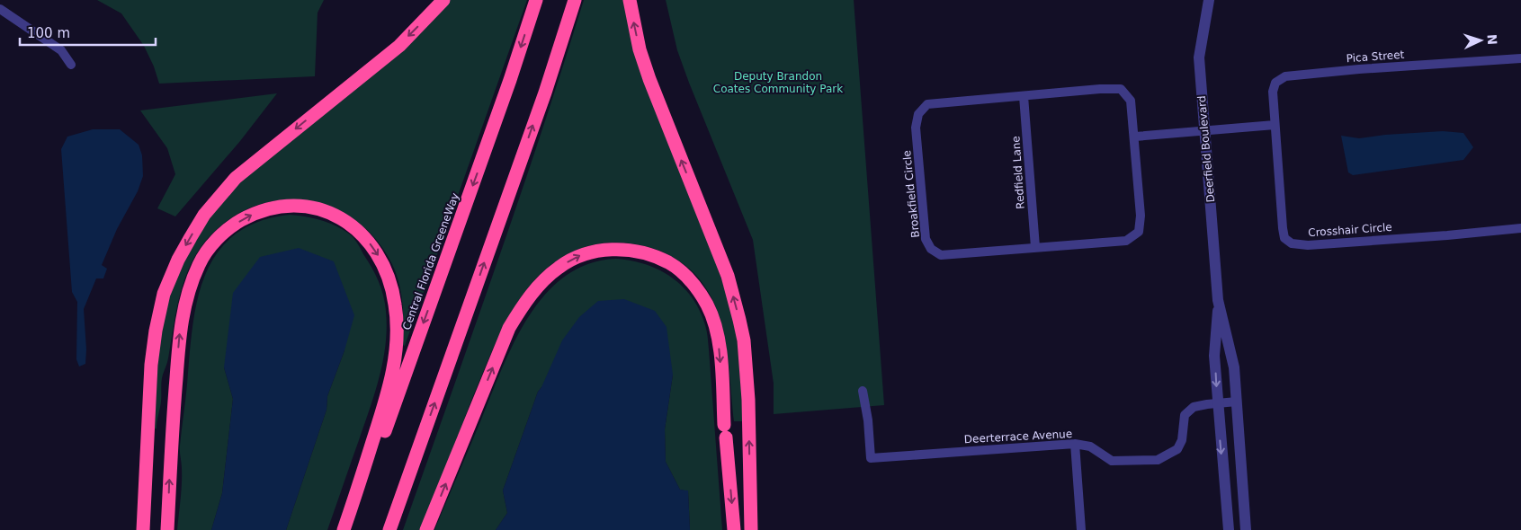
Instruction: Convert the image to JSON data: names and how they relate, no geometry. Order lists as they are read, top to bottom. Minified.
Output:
{"streets":{"highway":["Central Florida GreeneWay"],"street":["Pica Street","Deerfield Boulevard","Redfield Lane","Broakfield Circle","Crosshair Circle","Deerterrace Avenue"]},"crossings":[["Pica Street","Crosshair Circle"],["Deerfield Boulevard","Deerterrace Avenue"],["Redfield Lane","Broakfield Circle"]],"parks":["Deputy Brandon Coates Community Park"],"scale_bar":"100 m","north":"right"}
